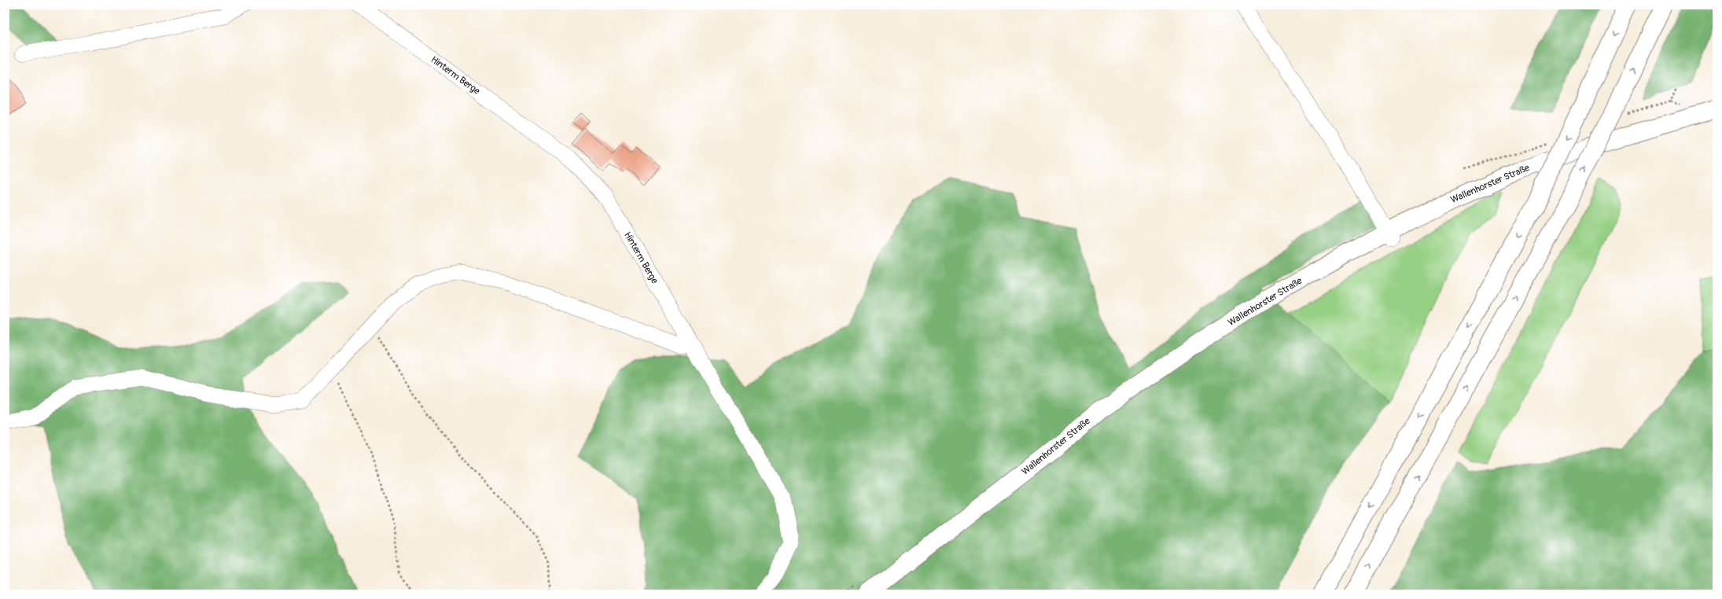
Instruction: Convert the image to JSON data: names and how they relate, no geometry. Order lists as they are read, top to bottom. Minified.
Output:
{"streets":{"main road":["Wallenhorster Straße"],"street":["Hinterm Berge"]}}
